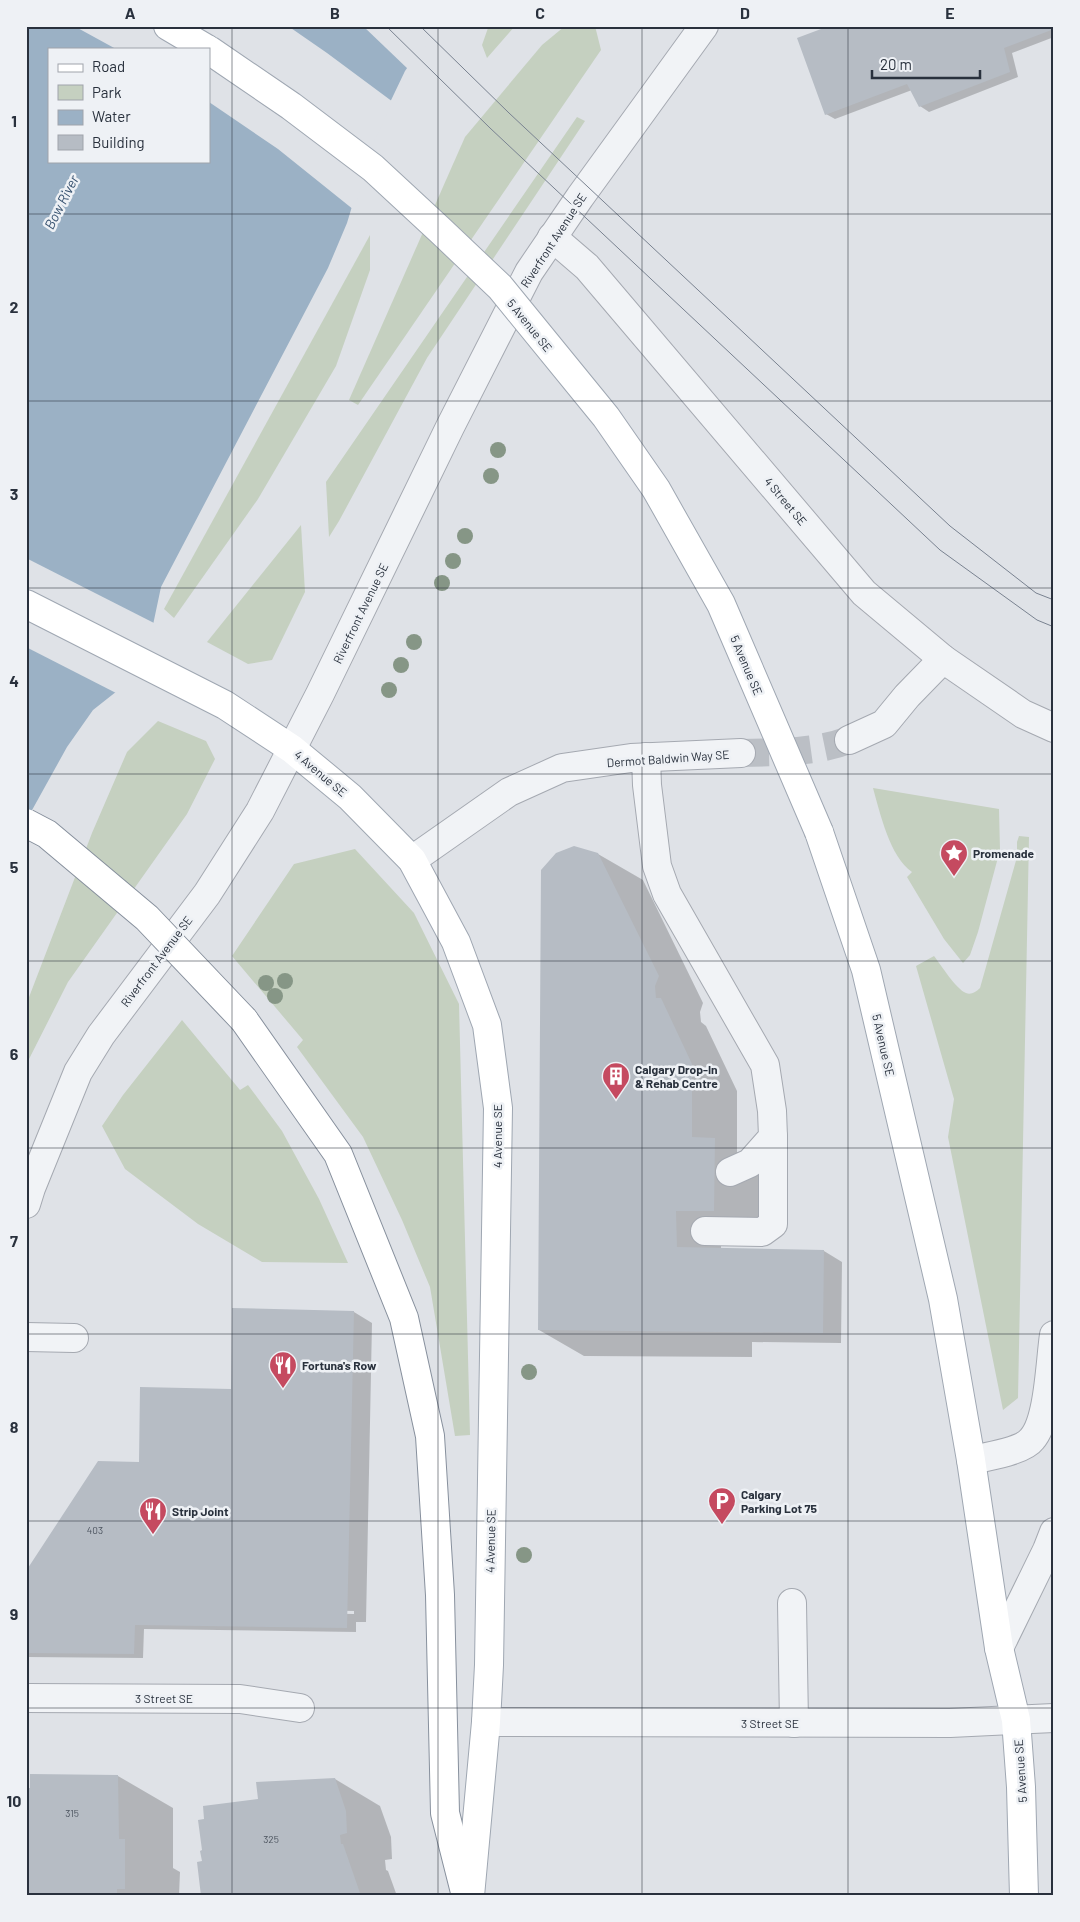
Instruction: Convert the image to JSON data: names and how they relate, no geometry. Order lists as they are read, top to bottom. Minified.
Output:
{"streets":{"main road":["5 Avenue SE","4 Avenue SE"],"street":["Riverfront Avenue SE","4 Street SE","Dermot Baldwin Way SE","3 Street SE"]},"crossings":[["Riverfront Avenue SE","4 Street SE"],["Riverfront Avenue SE","4 Avenue SE"],["5 Avenue SE","3 Street SE"],["Dermot Baldwin Way SE","4 Avenue SE"],["4 Avenue SE","3 Street SE"]],"water":["Bow River"],"places":{"place":["Promenade"],"building":["Calgary Drop-In & Rehab Centre"],"restaurant":["Fortuna's Row","Strip Joint"],"parking":["Calgary Parking Lot 75"]},"house_numbers":["403","315","325"],"legend":["Road","Park","Water","Building"],"scale_bar":"20 m","grid":{"columns":["A","B","C","D","E"],"rows":["1","2","3","4","5","6","7","8","9","10"]}}
